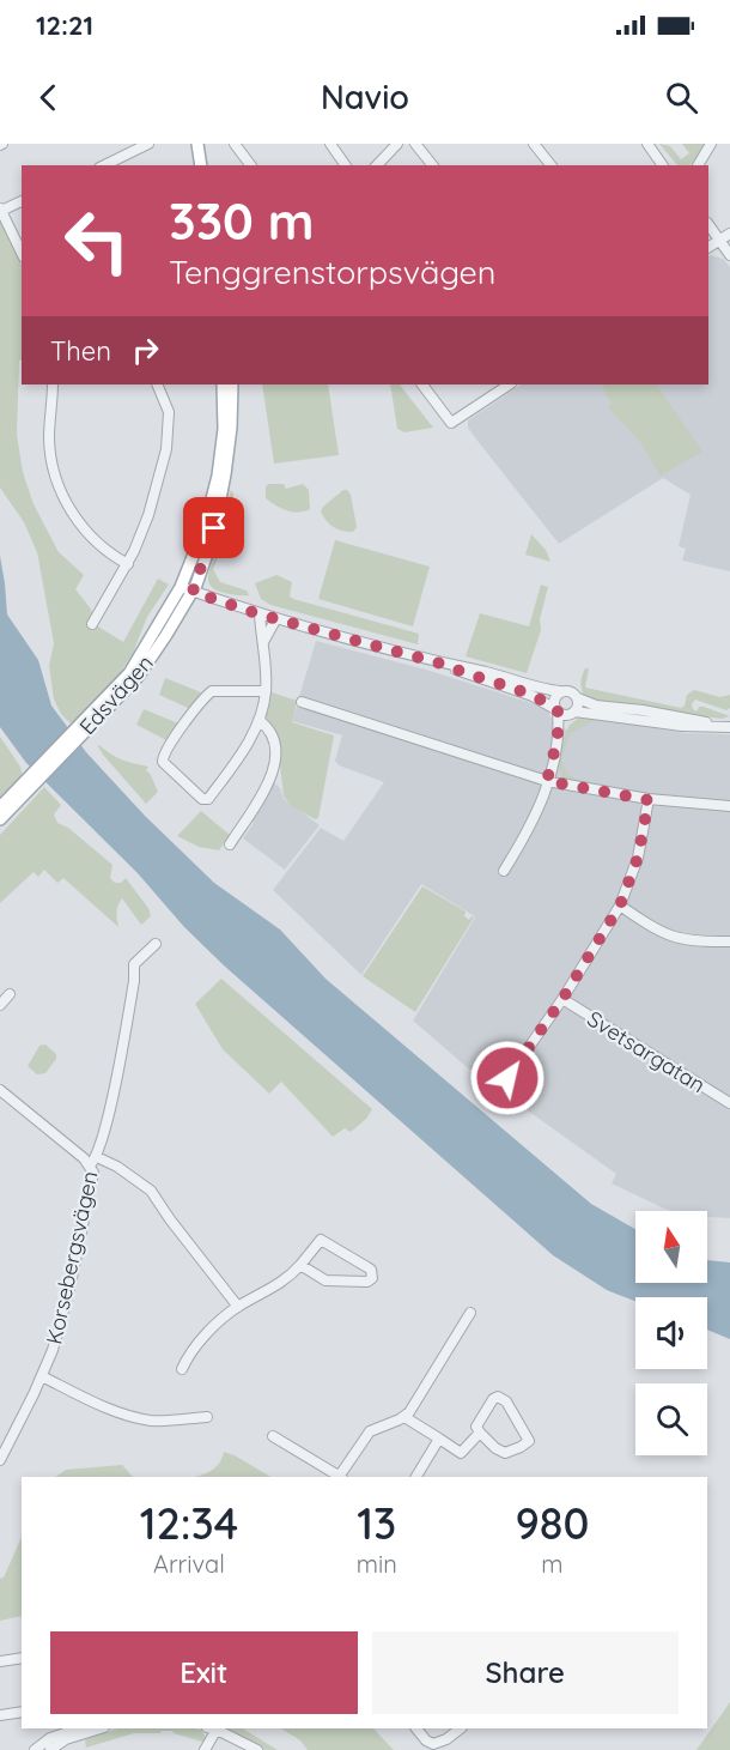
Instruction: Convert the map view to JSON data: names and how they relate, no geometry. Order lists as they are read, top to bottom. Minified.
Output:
{"streets":{"main road":["Edsvägen"],"street":["Svetsargatan","Korsebergsvägen"]},"north":"top","page":{"status":"12:21","header":"Navio","turn":["330 m","Tenggrenstorpsvägen"],"then":"Then","eta":["12:34","Arrival","13","min","980","m"],"buttons":["Exit","Share"]}}
